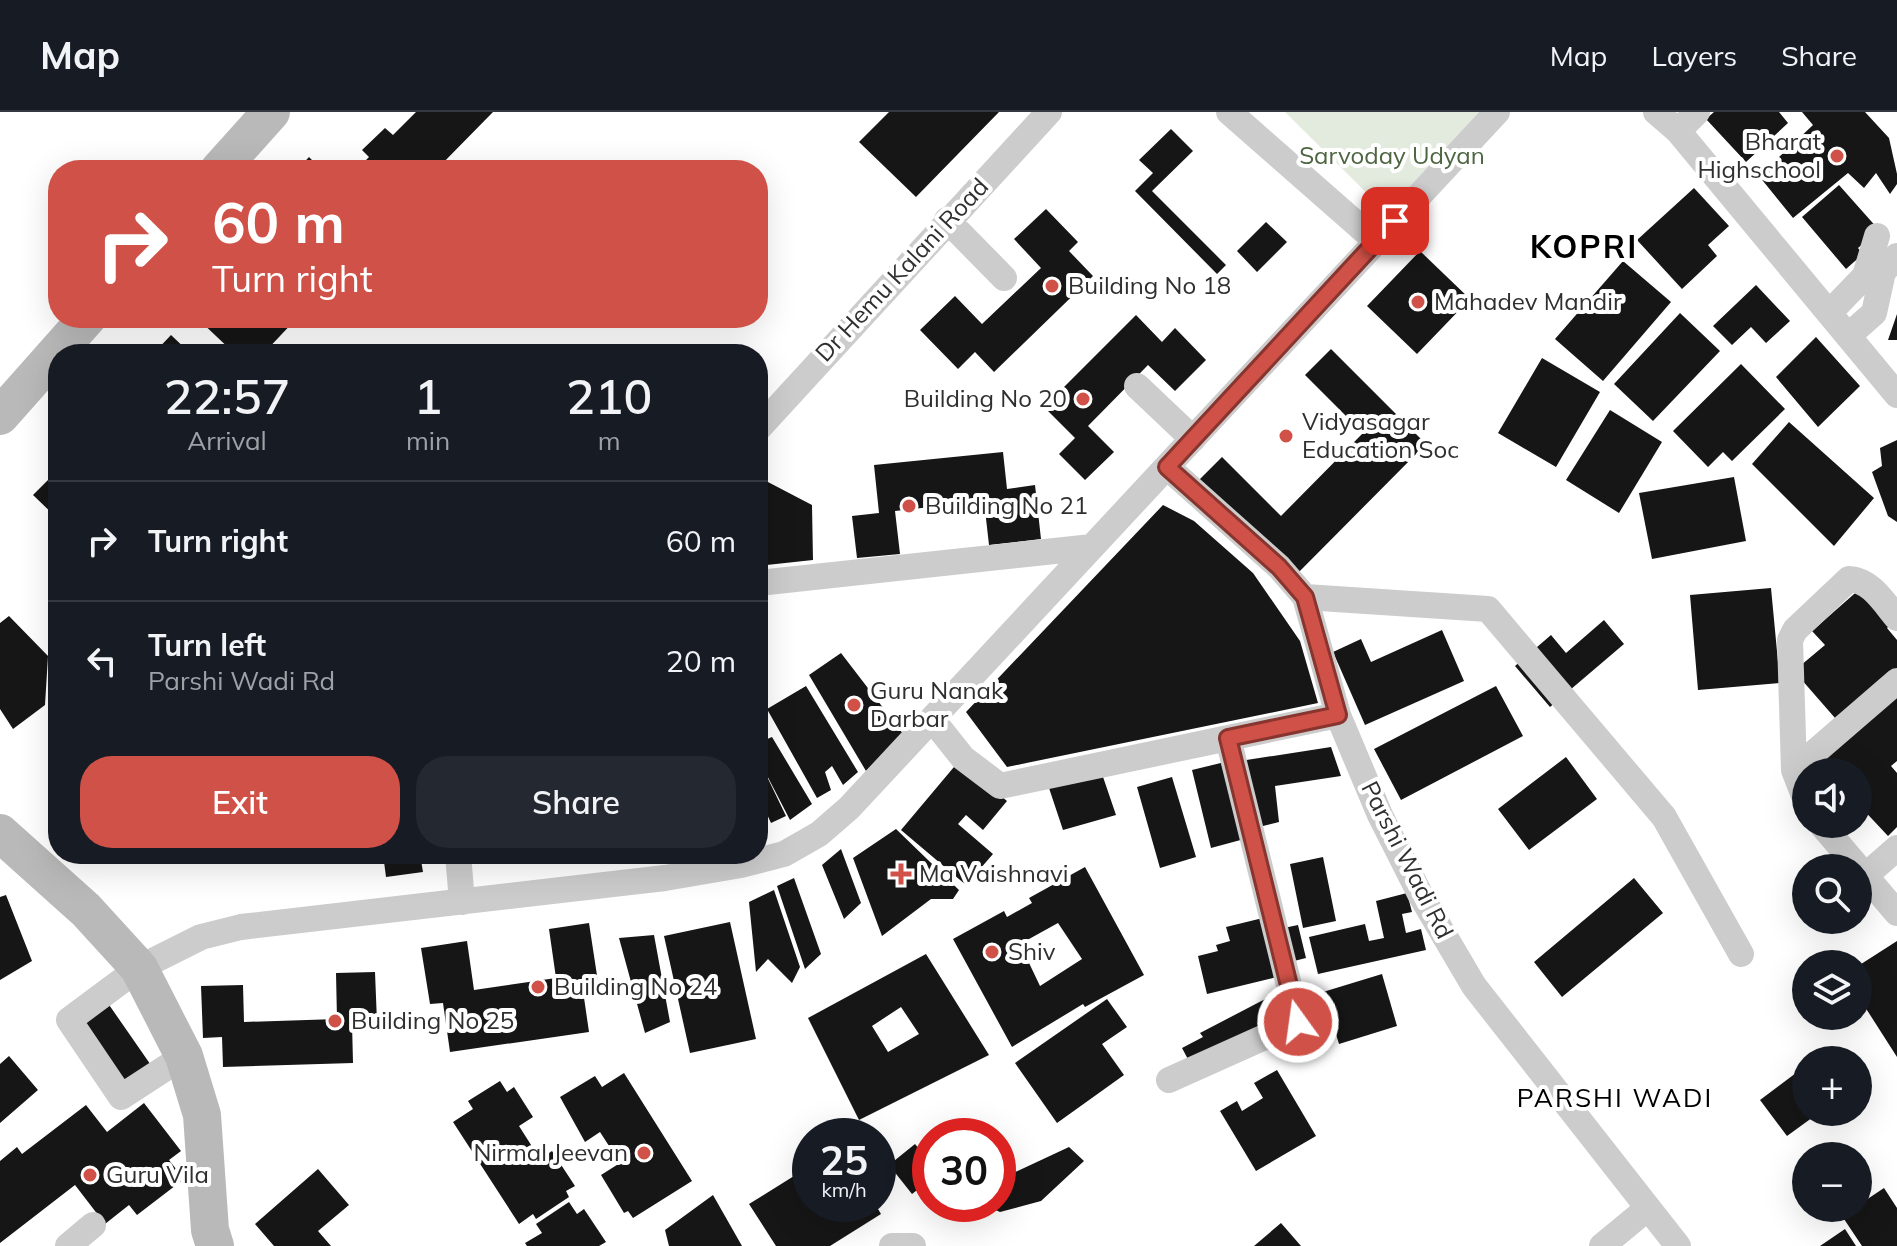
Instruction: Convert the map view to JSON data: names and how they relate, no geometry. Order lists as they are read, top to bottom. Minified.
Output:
{"streets":{"street":["Dr Hemu Kalani Road","Parshi Wadi Rd"]},"districts":["KOPRI","PARSHI WADI"],"parks":["Sarvoday Udyan"],"places":{"other":["Bharat Highschool","Building No 18","Mahadev Mandir","Building No 20","Vidyasagar Education Soc","Building No 21","Guru Nanak Darbar","Shiv","Building No 24","Building No 25","Nirmal Jeevan","Guru Vila"],"health":["Ma Vaishnavi"]},"page":{"header":"Map","nav":["Map","Layers","Share"],"turn":["60 m","Turn right"],"eta":["22:57","Arrival","1","min","210","m"],"list":[{"name":"Turn right","value":"60 m"},{"name":"Turn left","note":"Parshi Wadi Rd","value":"20 m"}],"buttons":["Exit","Share"],"map_buttons":["+","−"],"speed":"25 km/h","limit":"30"}}
